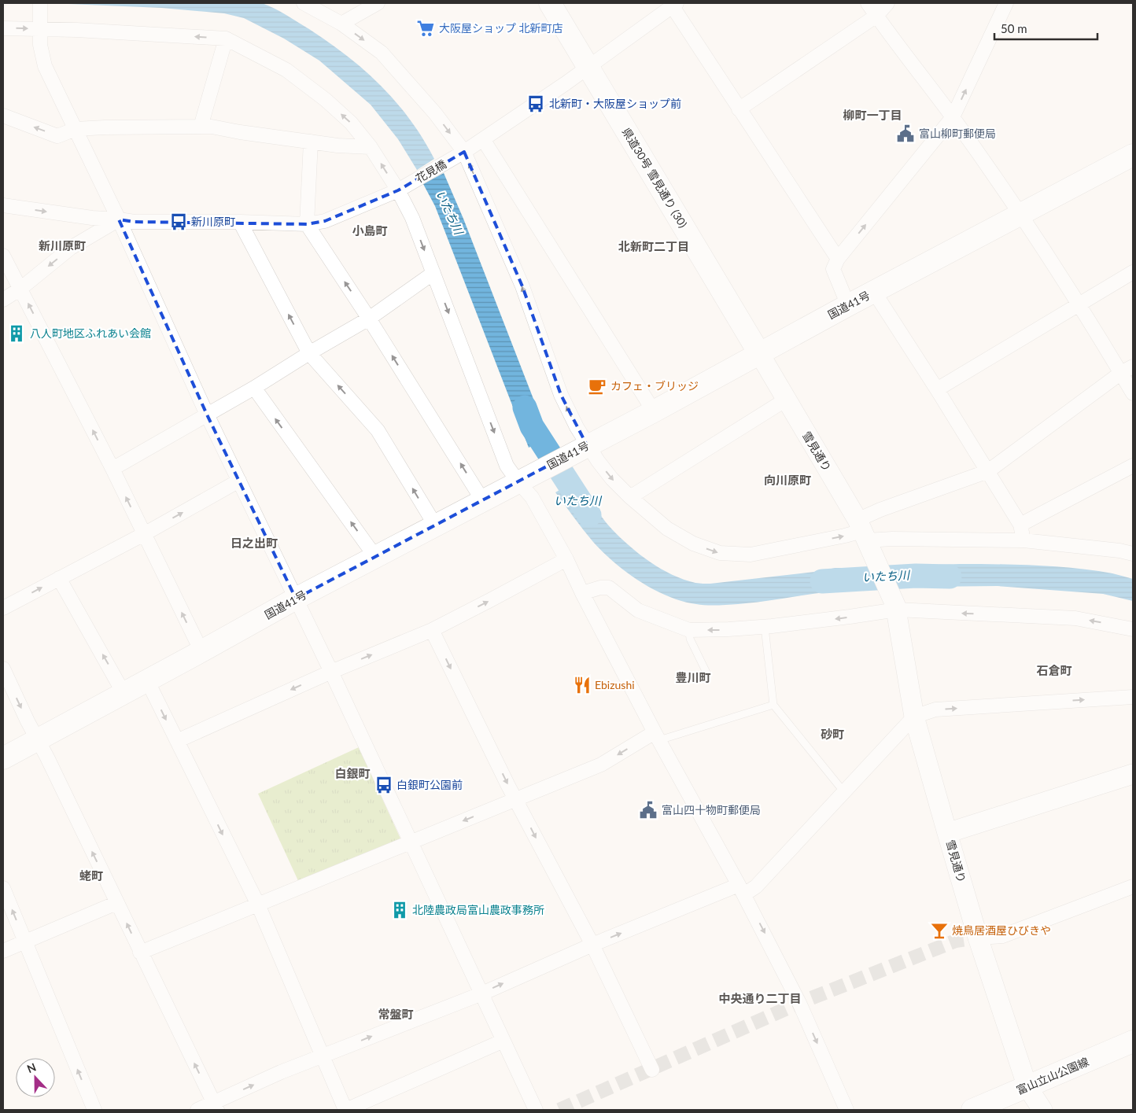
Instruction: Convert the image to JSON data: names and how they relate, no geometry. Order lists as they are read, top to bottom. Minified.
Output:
{"streets":{"main road":["県道30号 雪見通り (30)","国道41号","富山立山公園線"],"street":["花見橋","雪見通り"]},"crossings":[["花見橋","県道30号 雪見通り (30)"],["県道30号 雪見通り (30)","国道41号"],["県道30号 雪見通り (30)","雪見通り"],["国道41号","雪見通り"],["雪見通り","富山立山公園線"]],"districts":["柳町一丁目","小島町","新川原町","北新町二丁目","向川原町","日之出町","石倉町","豊川町","砂町","白銀町","蛯町","中央通り二丁目","常盤町"],"water":["いたち川"],"places":{"supermarket":["大阪屋ショップ 北新町店"],"bus stop":["北新町・大阪屋ショップ前","新川原町","白銀町公園前"],"public building":["富山柳町郵便局","富山四十物町郵便局"],"building":["八人町地区ふれあい会館","北陸農政局富山農政事務所"],"cafe":["カフェ・ブリッジ"],"restaurant":["Ebizushi"],"bar":["焼鳥居酒屋ひびきや"]},"scale_bar":"50 m","north":"top"}
